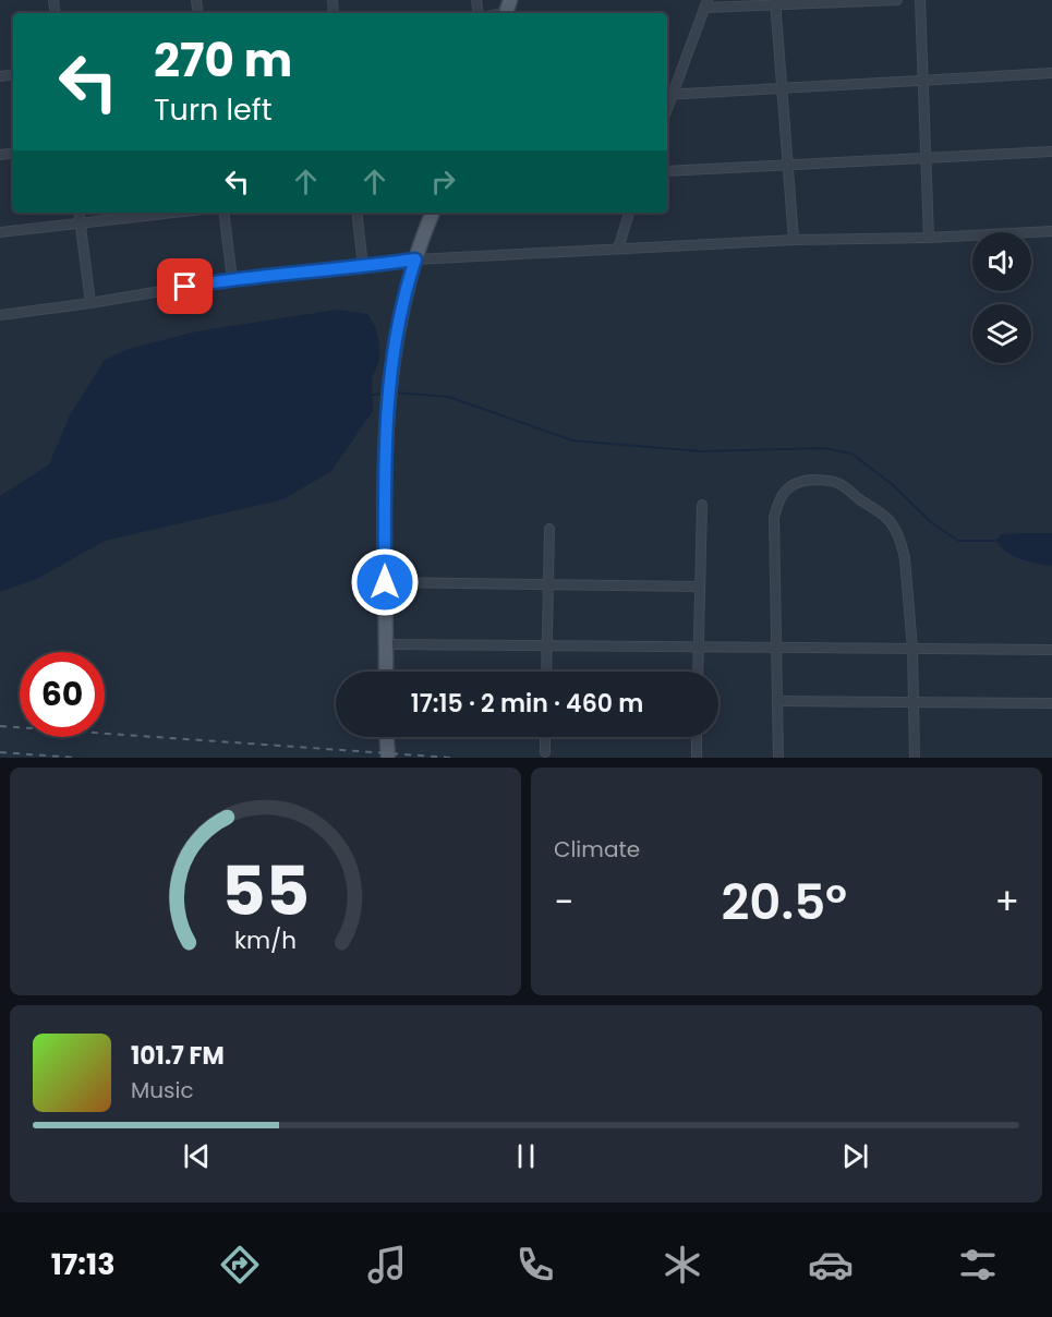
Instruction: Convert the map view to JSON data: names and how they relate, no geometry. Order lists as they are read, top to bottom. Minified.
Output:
{"page":{"turn":["270 m","Turn left"],"limit":"60","trip":"17:15 · 2 min · 460 m","tile":"Climate","heat":["−","20.5°","+"],"song":["101.7 FM","Music"],"tabs":"17:13","gauge":["55","km/h"]}}
